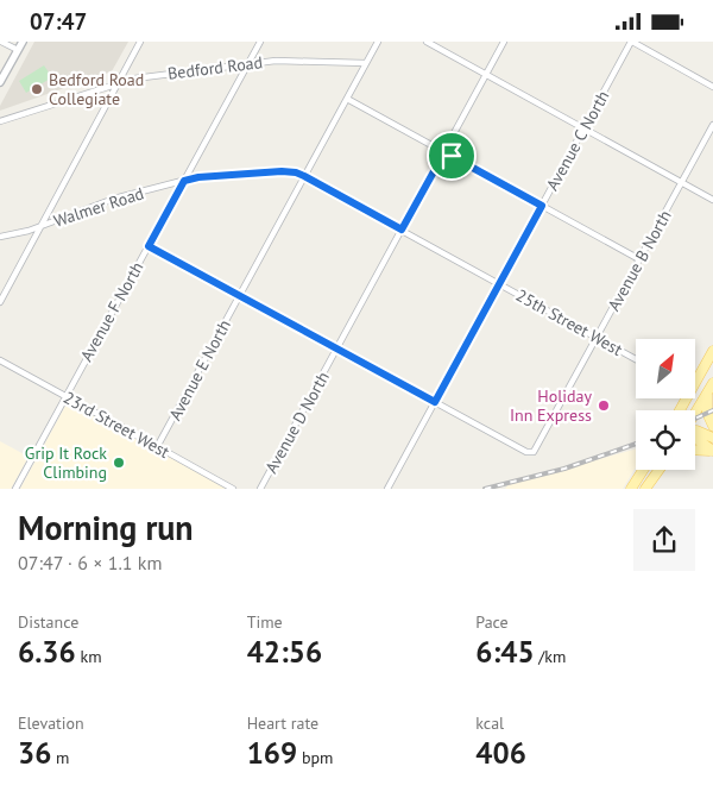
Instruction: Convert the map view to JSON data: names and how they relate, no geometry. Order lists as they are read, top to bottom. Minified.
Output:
{"streets":{"street":["Bedford Road","Avenue C North","Walmer Road","Avenue B North","Avenue F North","25th Street West","Avenue E North","Avenue D North","23rd Street West"]},"crossings":[["Bedford Road","Avenue F North"],["Bedford Road","Avenue E North"],["Avenue C North","Avenue B North"],["Avenue C North","25th Street West"],["Walmer Road","Avenue F North"],["Walmer Road","25th Street West"],["Walmer Road","Avenue E North"],["Avenue B North","25th Street West"],["Avenue F North","23rd Street West"],["25th Street West","Avenue E North"],["25th Street West","Avenue D North"],["Avenue E North","23rd Street West"]],"places":["Bedford Road Collegiate","Holiday Inn Express","Grip It Rock Climbing"],"north":"top right","page":{"status":"07:47","heading":["Morning run","07:47 · 6 × 1.1 km"],"stats":[["Distance","6.36 km"],["Time","42:56"],["Pace","6:45 /km"],["Elevation","36 m"],["Heart rate","169 bpm"],["kcal","406"]]}}
